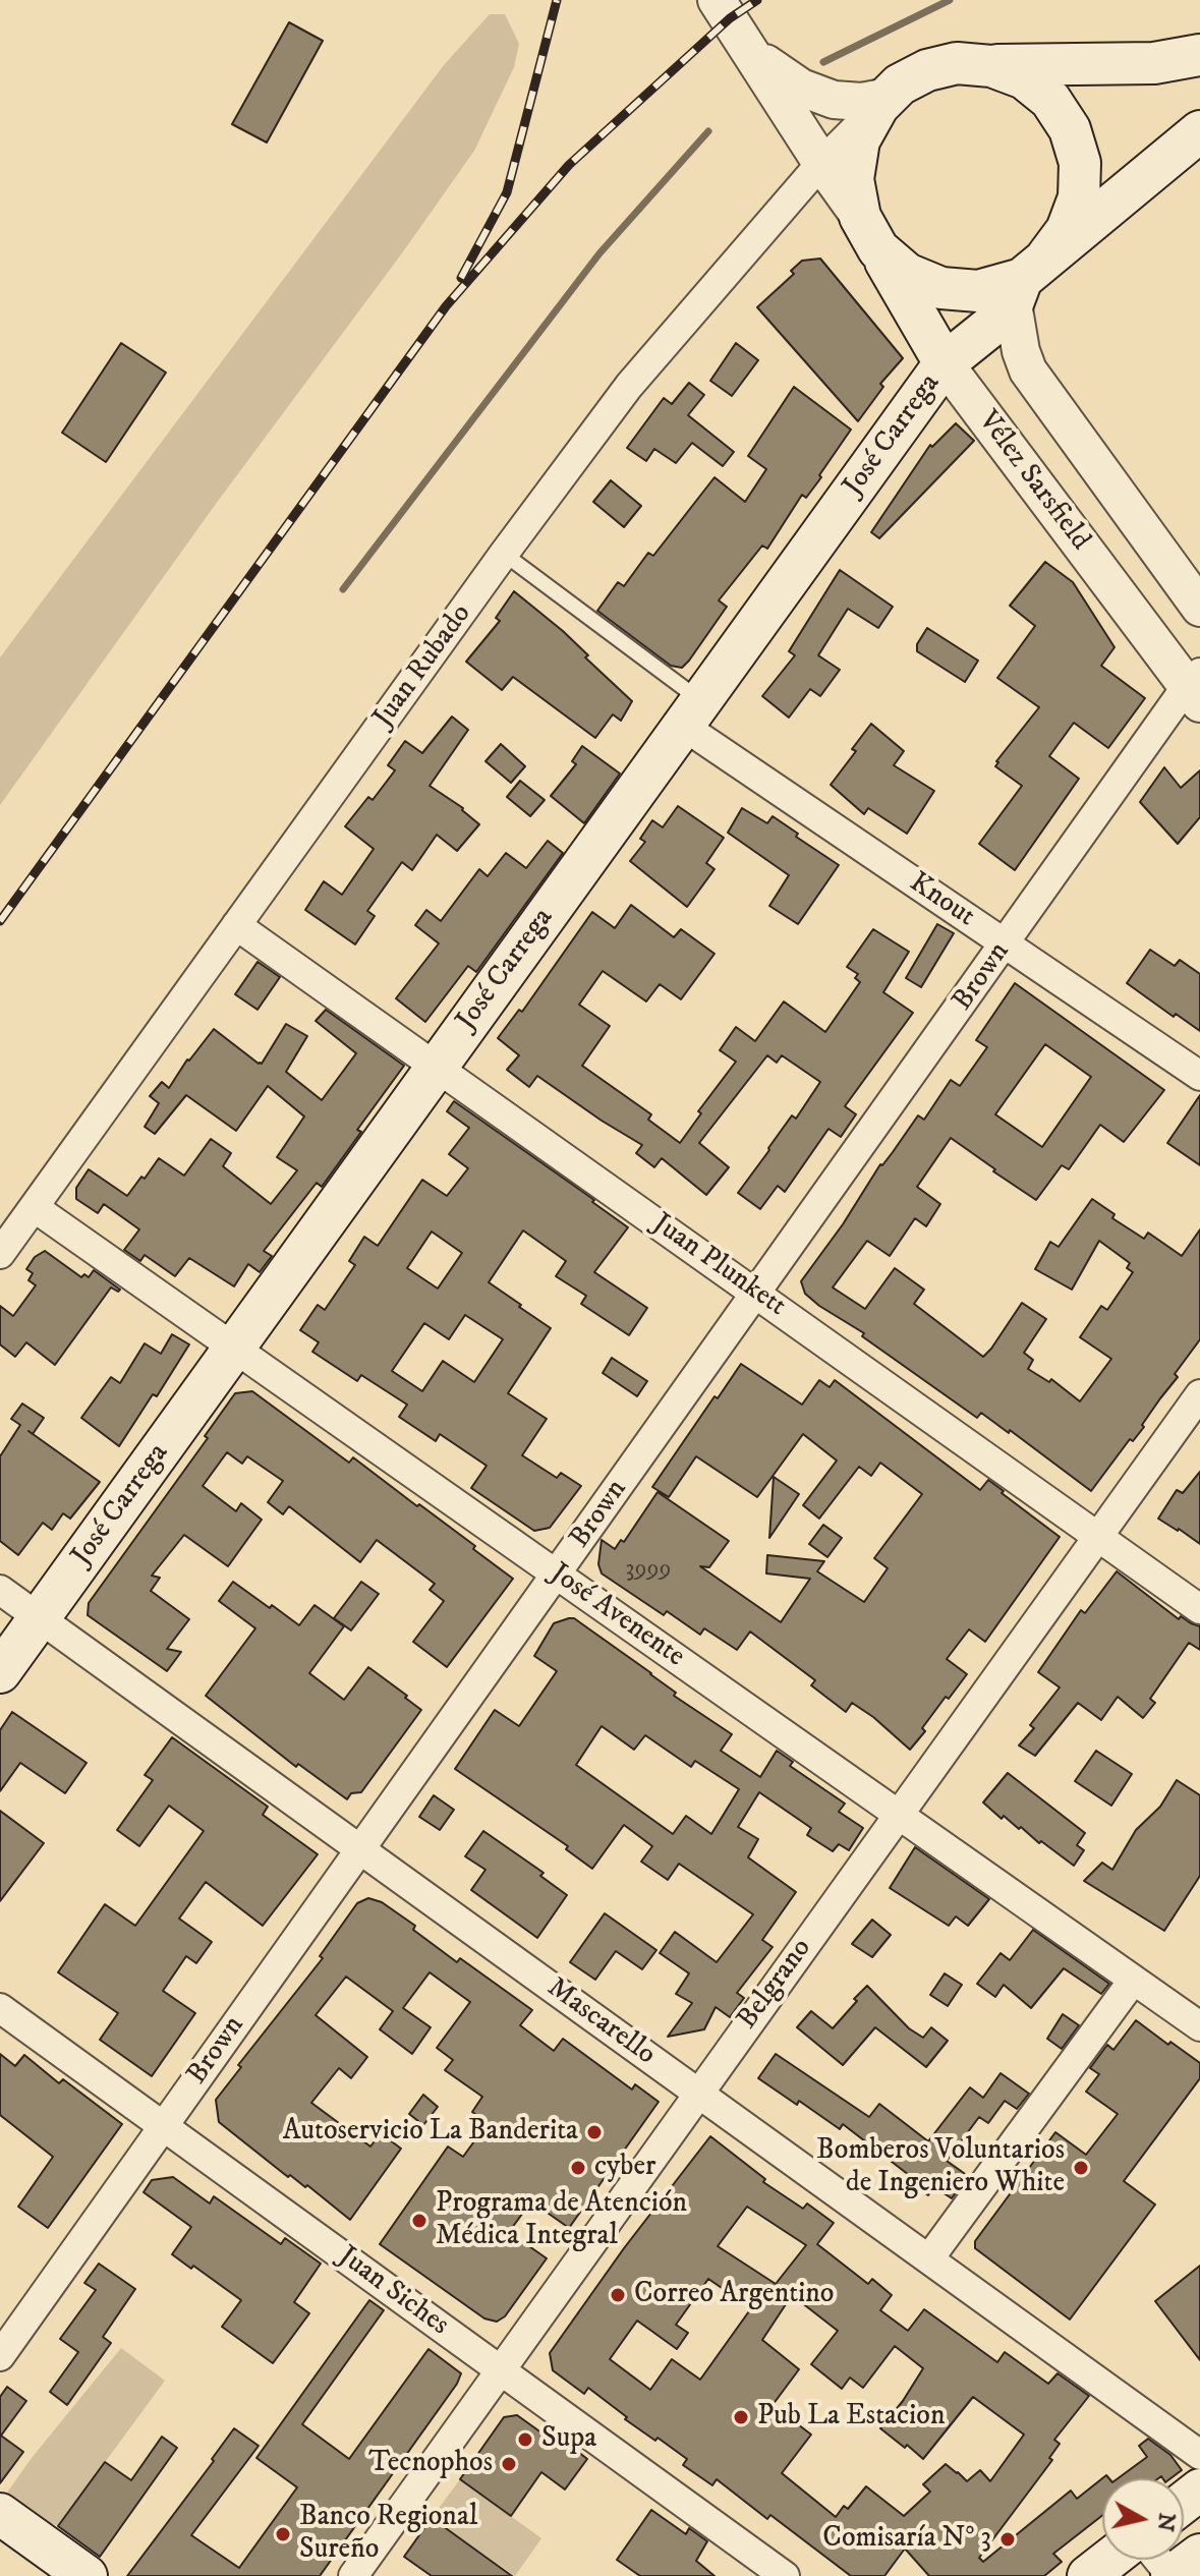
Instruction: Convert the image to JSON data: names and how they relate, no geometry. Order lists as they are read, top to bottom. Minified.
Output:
{"streets":{"main road":["José Carrega","Vélez Sarsfield"],"street":["Juan Rubado","Knout","Brown","Juan Plunkett","José Avenente","Belgrano","Mascarello","Juan Siches"]},"crossings":[["José Carrega","Vélez Sarsfield"],["José Carrega","Juan Rubado"],["José Carrega","Knout"],["José Carrega","Juan Plunkett"],["José Carrega","José Avenente"],["José Carrega","Mascarello"],["Vélez Sarsfield","Juan Rubado"],["Vélez Sarsfield","Brown"],["Juan Rubado","Knout"],["Juan Rubado","Juan Plunkett"],["Juan Rubado","José Avenente"],["Knout","Brown"],["Brown","Juan Plunkett"],["Brown","José Avenente"],["Brown","Mascarello"],["Brown","Juan Siches"],["Juan Plunkett","Belgrano"],["José Avenente","Belgrano"],["Belgrano","Mascarello"],["Belgrano","Juan Siches"]],"places":["Autoservicio La Banderita","cyber","Bomberos Voluntarios de Ingeniero White","Programa de Atención Médica Integral","Correo Argentino","Pub La Estacion","Supa","Tecnophos","Banco Regional Sureño","Comisaría N° 3"],"house_numbers":["3999"],"north":"right"}
